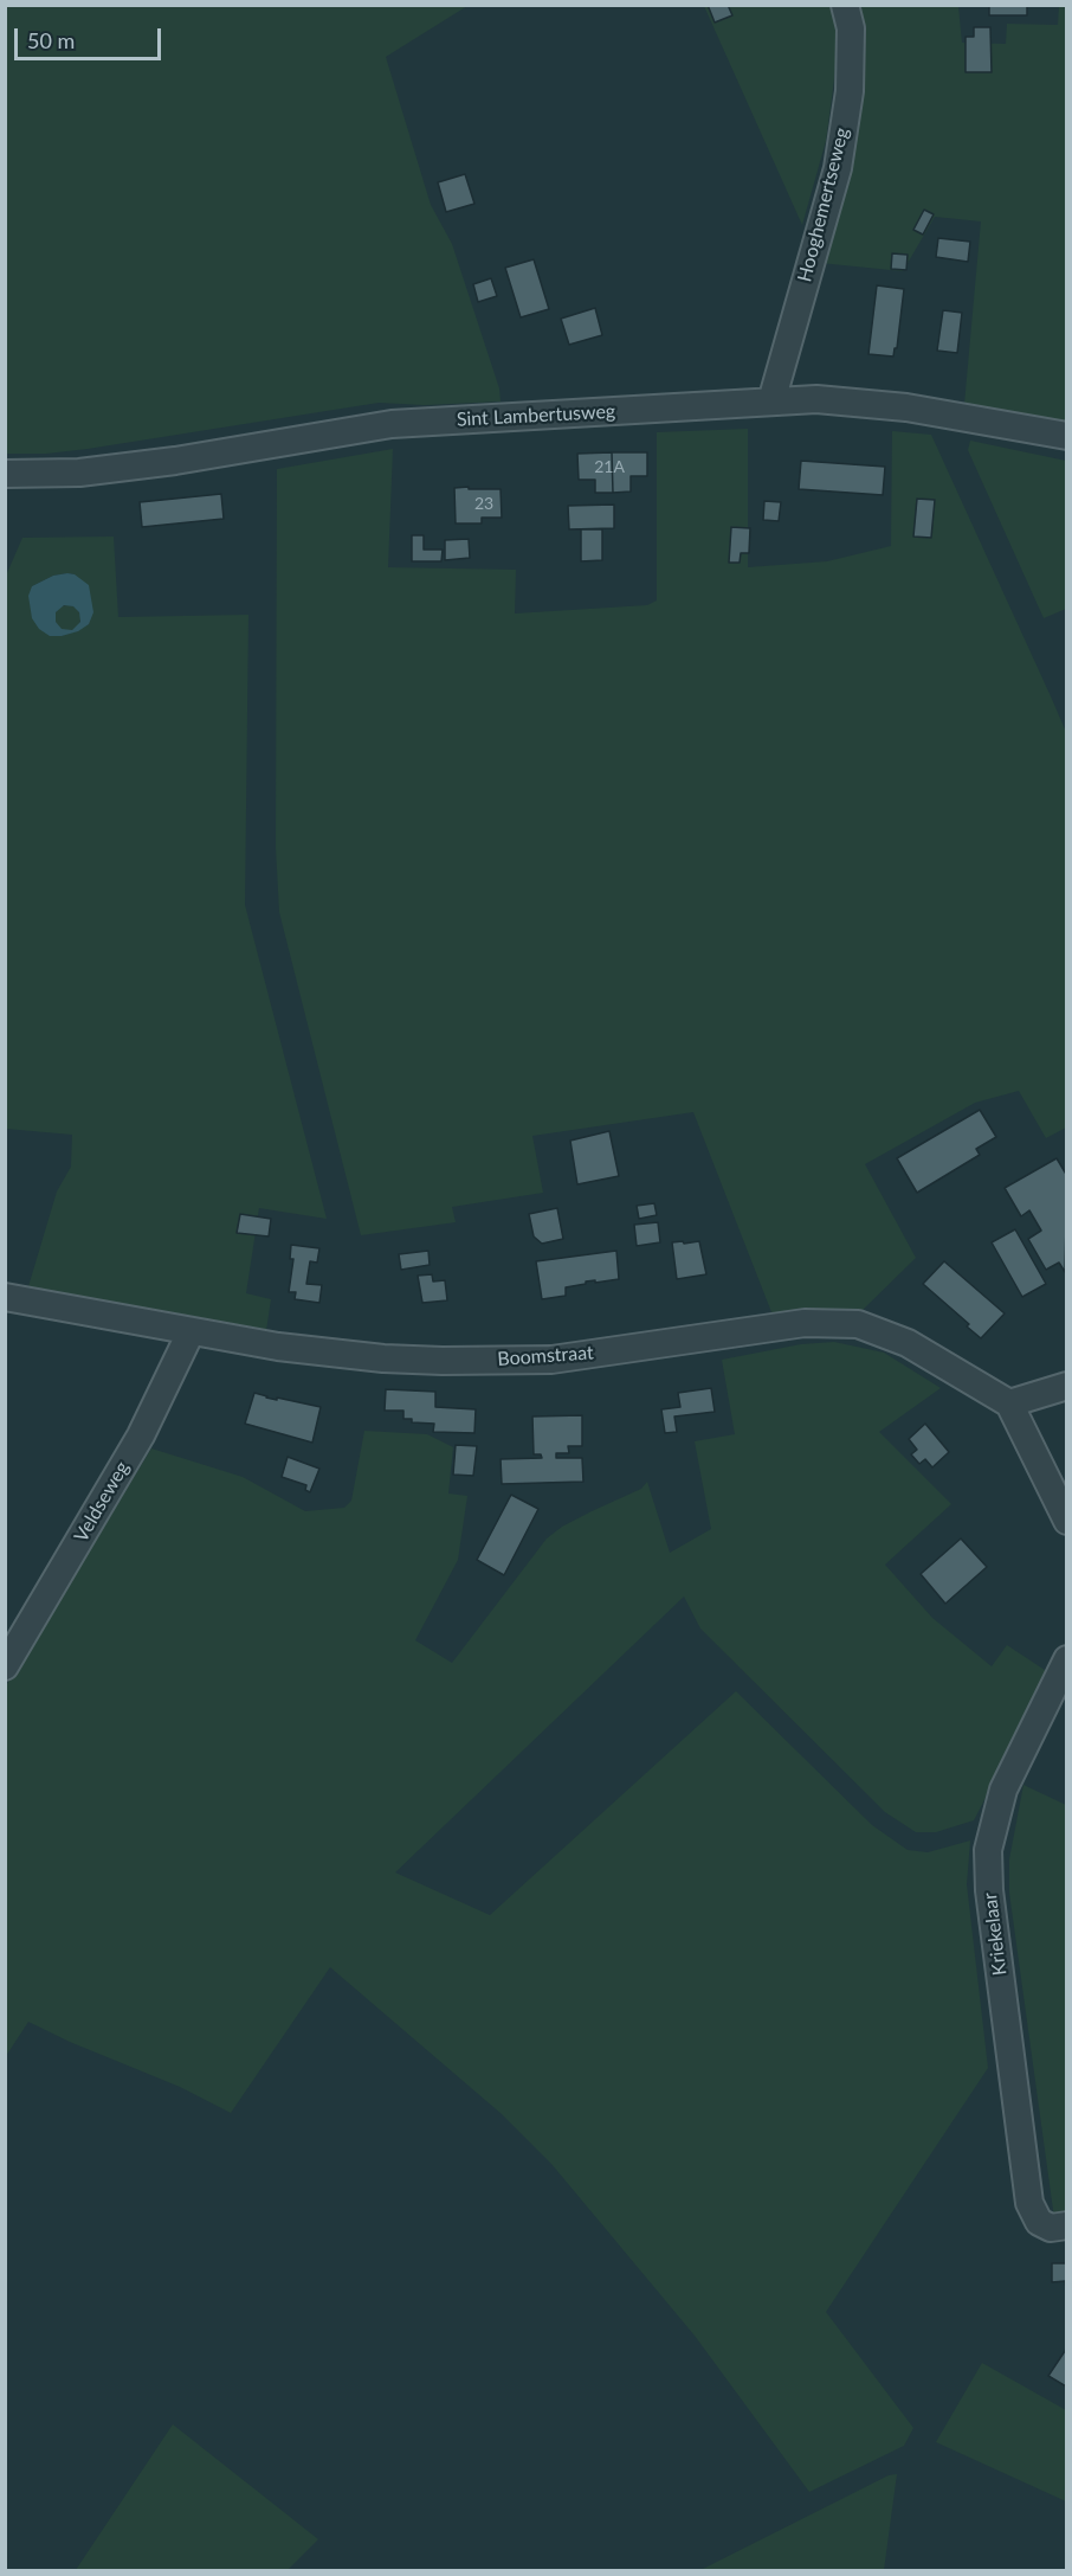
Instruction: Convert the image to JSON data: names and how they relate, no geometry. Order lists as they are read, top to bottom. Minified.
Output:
{"streets":{"street":["Hooghemertseweg","Sint Lambertusweg","Boomstraat","Veldseweg","Kriekelaar"]},"crossings":[["Hooghemertseweg","Sint Lambertusweg"],["Boomstraat","Veldseweg"]],"house_numbers":["21A","23"],"scale_bar":"50 m"}
